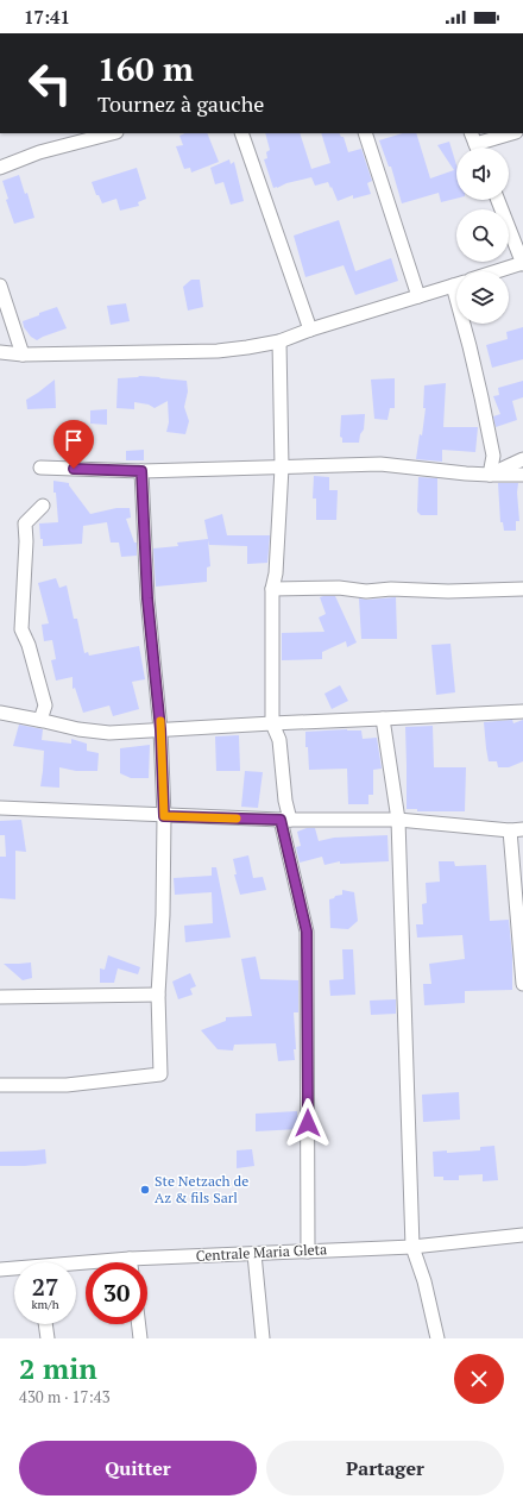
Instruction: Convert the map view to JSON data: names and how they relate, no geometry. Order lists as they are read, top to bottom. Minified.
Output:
{"streets":{"street":["Centrale Maria Gleta"]},"places":["Ste Netzach de Az & fils Sarl"],"page":{"status":"17:41","turn":["160 m","Tournez à gauche"],"speed":"27 km/h","limit":"30","heading":["2 min","430 m · 17:43"],"buttons":["Quitter","Partager"]}}
